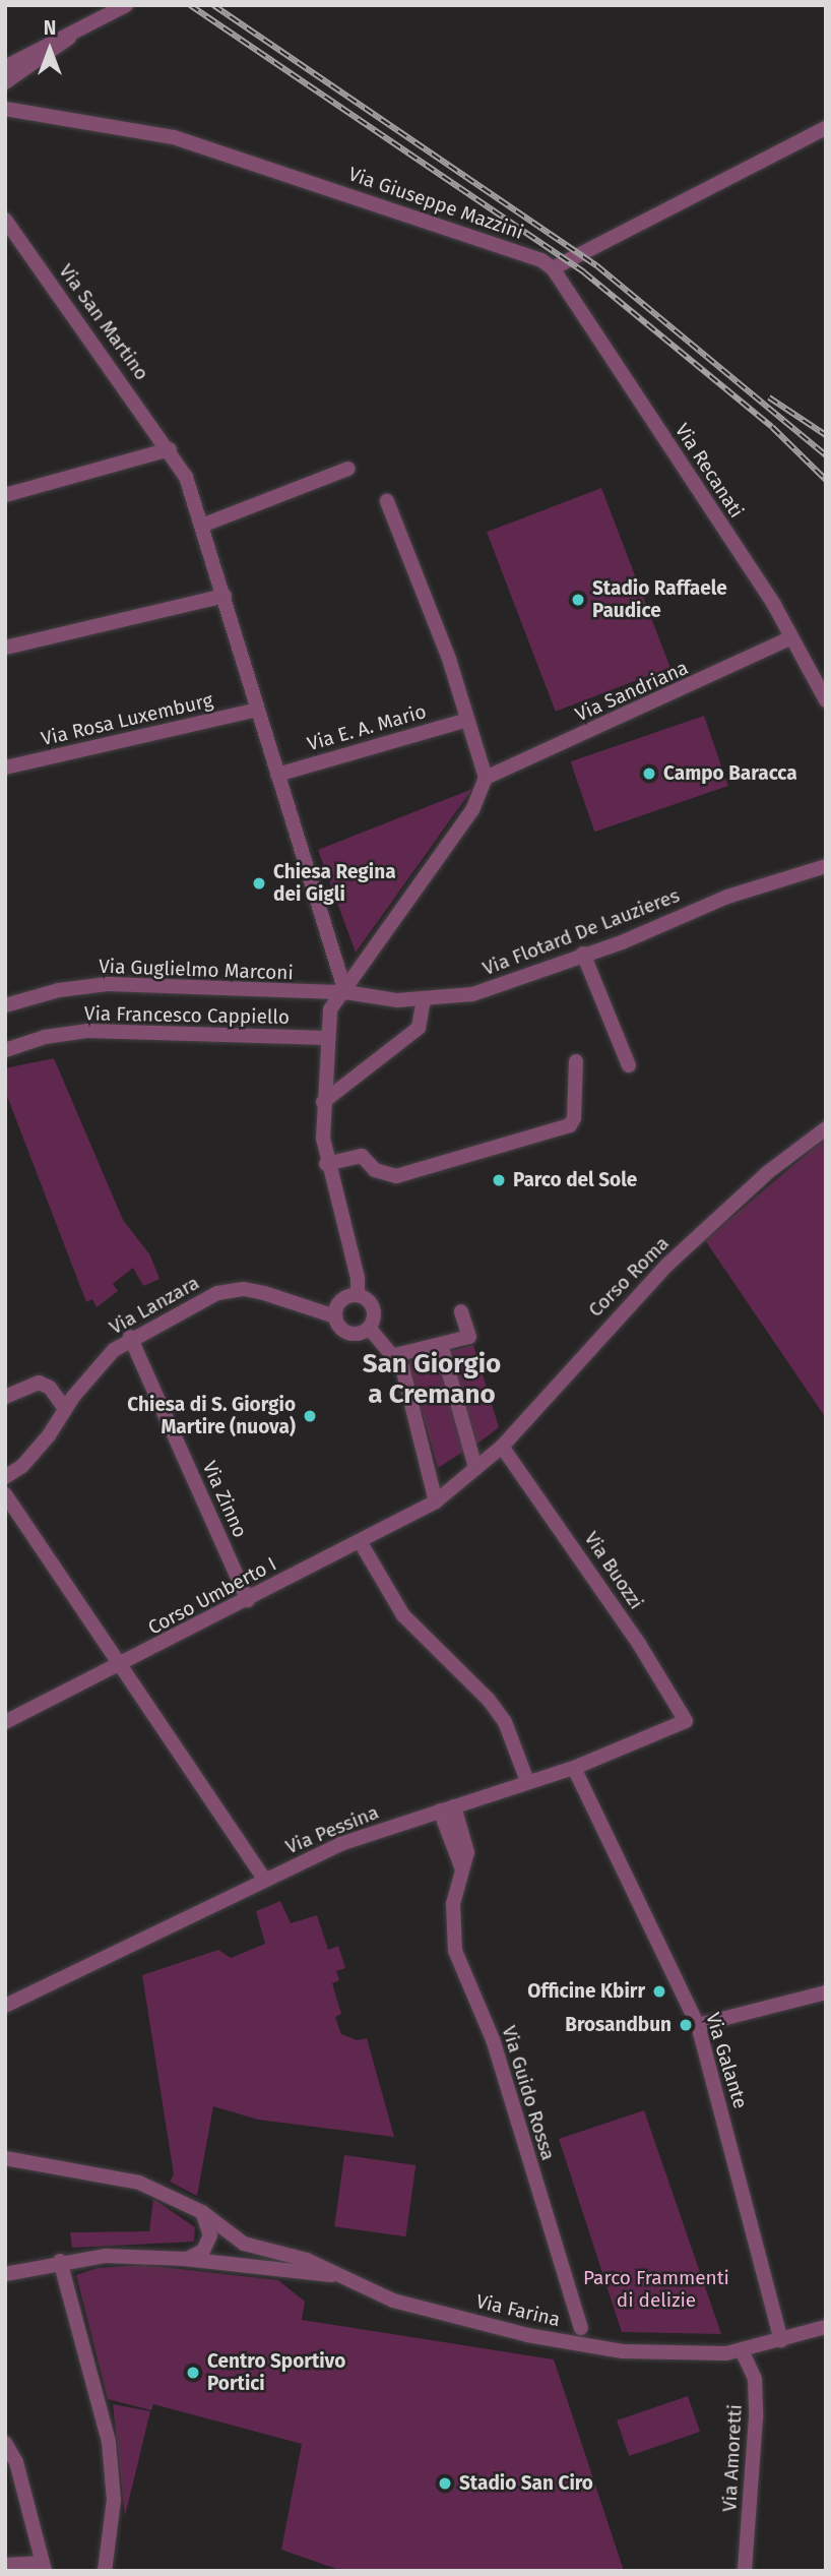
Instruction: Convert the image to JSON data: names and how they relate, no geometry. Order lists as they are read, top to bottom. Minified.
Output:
{"streets":{"street":["Via Giuseppe Mazzini","Via San Martino","Via Recanati","Via Sandriana","Via Rosa Luxemburg","Via E. A. Mario","Via Flotard De Lauzieres","Via Guglielmo Marconi","Via Francesco Cappiello","Corso Roma","Via Lanzara","Via Zinno","Via Buozzi","Corso Umberto I","Via Pessina","Via Galante","Via Guido Rossa","Via Farina","Via Amoretti"]},"crossings":[["Via Giuseppe Mazzini","Via Recanati"],["Via San Martino","Via Rosa Luxemburg"],["Via San Martino","Via E. A. Mario"],["Via San Martino","Via Flotard De Lauzieres"],["Via San Martino","Via Guglielmo Marconi"],["Via Recanati","Via Sandriana"],["Via Flotard De Lauzieres","Via Guglielmo Marconi"],["Corso Roma","Via Buozzi"],["Corso Roma","Corso Umberto I"],["Via Lanzara","Via Zinno"],["Via Zinno","Corso Umberto I"],["Via Buozzi","Via Pessina"],["Via Pessina","Via Galante"],["Via Pessina","Via Guido Rossa"],["Via Galante","Via Farina"],["Via Farina","Via Amoretti"]],"districts":["San Giorgio a Cremano"],"parks":["Parco Frammenti di delizie"],"places":["Stadio Raffaele Paudice","Campo Baracca","Chiesa Regina dei Gigli","Parco del Sole","Chiesa di S. Giorgio Martire (nuova)","Officine Kbirr","Brosandbun","Centro Sportivo Portici","Stadio San Ciro"],"north":"top"}
